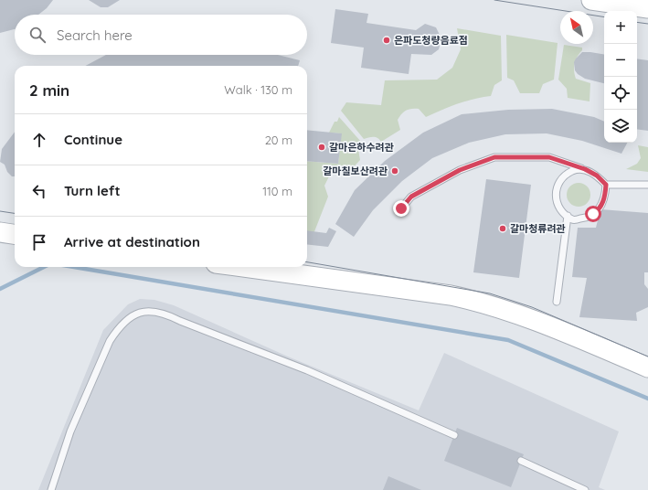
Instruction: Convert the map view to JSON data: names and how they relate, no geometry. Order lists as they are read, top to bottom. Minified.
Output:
{"places":["은파도청량음료점","갈마은하수려관","갈마칠보산려관","갈마청류려관"],"north":"top left","page":{"map_buttons":["+","−"],"search":"Search here","heading":["2 min","Walk · 130 m"],"list":[["Continue","20 m"],["Turn left","110 m"],"Arrive at destination"]}}
